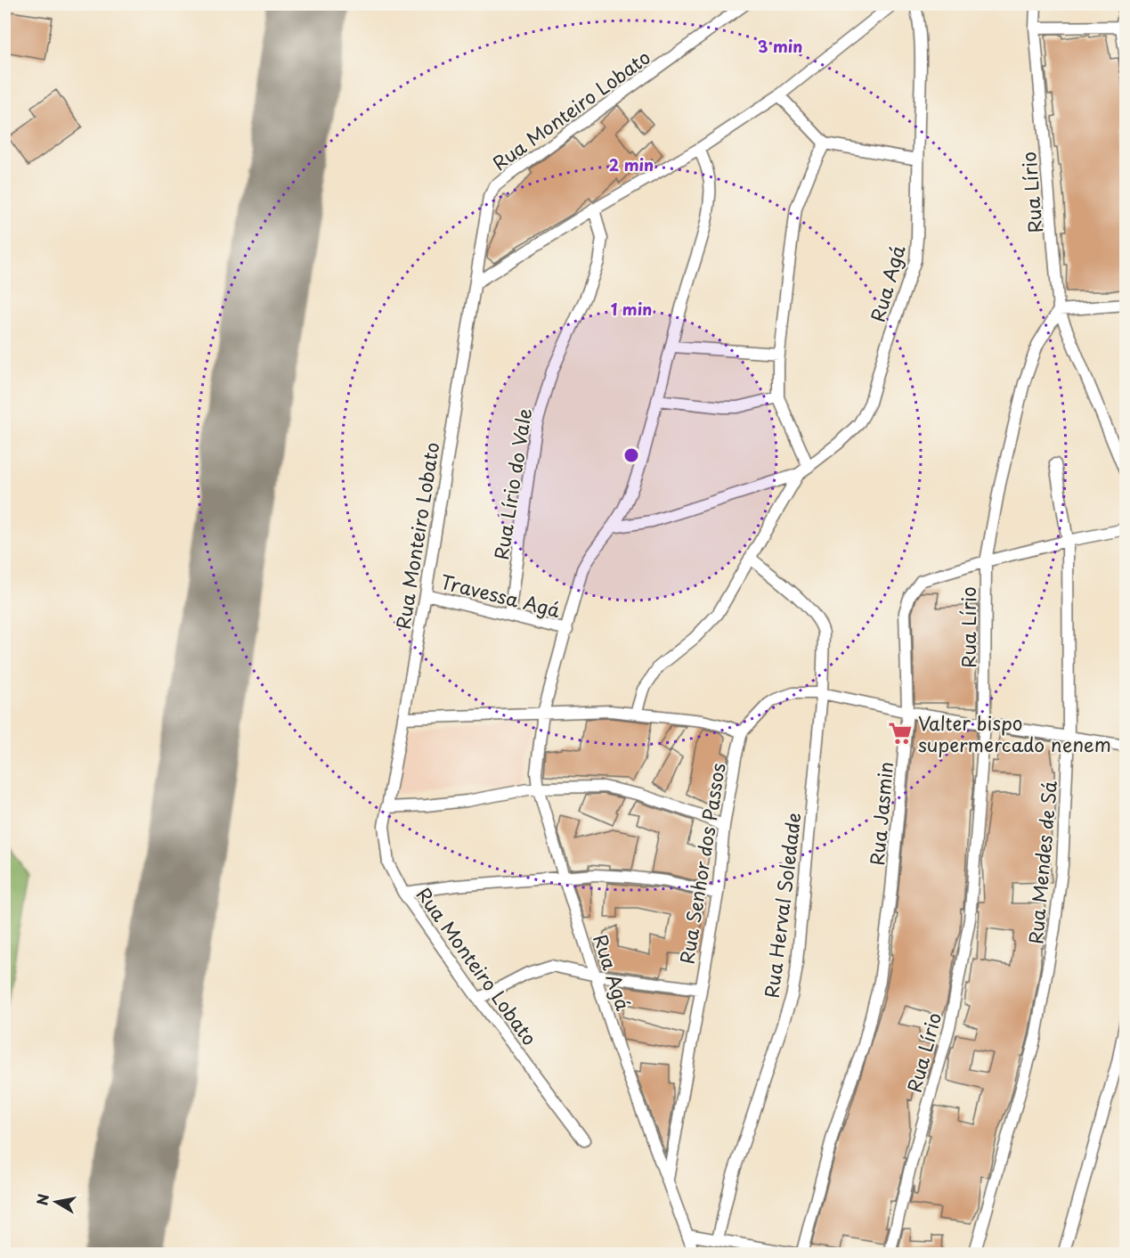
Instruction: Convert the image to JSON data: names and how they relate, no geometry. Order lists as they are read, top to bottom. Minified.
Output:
{"streets":{"street":["Rua Monteiro Lobato","Rua Lírio","Rua Agá","Rua Lírio do Vale","Travessa Agá","Rua Jasmin","Rua Mendes de Sá","Rua Senhor dos Passos","Rua Herval Soledade"]},"crossings":[["Rua Monteiro Lobato","Travessa Agá"],["Rua Lírio","Rua Jasmin"],["Rua Lírio","Rua Senhor dos Passos"],["Rua Agá","Travessa Agá"],["Rua Agá","Rua Senhor dos Passos"],["Rua Agá","Rua Herval Soledade"],["Rua Lírio do Vale","Travessa Agá"],["Rua Jasmin","Rua Mendes de Sá"],["Rua Jasmin","Rua Senhor dos Passos"],["Rua Mendes de Sá","Rua Senhor dos Passos"],["Rua Senhor dos Passos","Rua Herval Soledade"]],"places":{"supermarket":["Valter bispo supermercado nenem"]},"north":"left","rings":["3 min","2 min","1 min"]}
